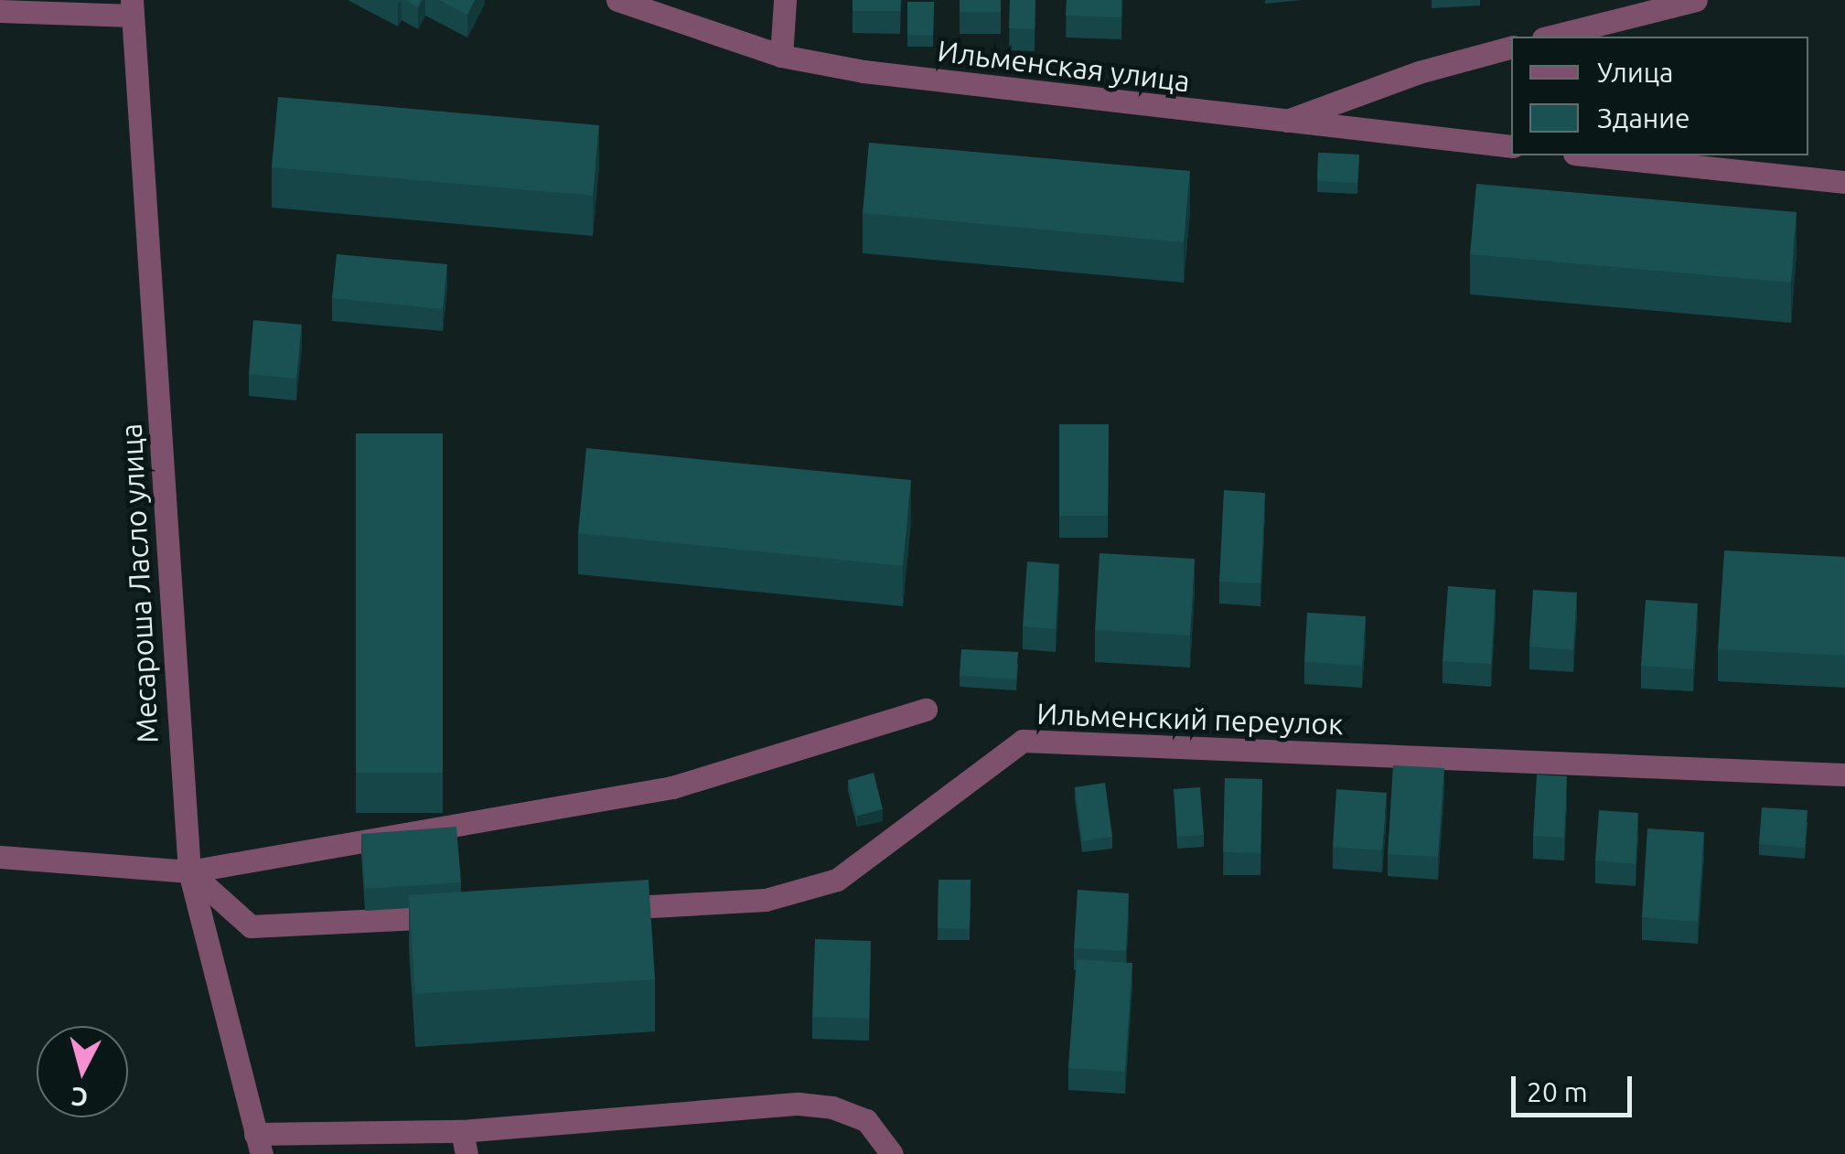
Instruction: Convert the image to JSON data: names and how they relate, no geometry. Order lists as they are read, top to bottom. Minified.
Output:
{"streets":{"street":["Ильменская улица","Месароша Ласло улица","Ильменский переулок"]},"legend":["Улица","Здание"],"scale_bar":"20 m","north":"bottom"}
